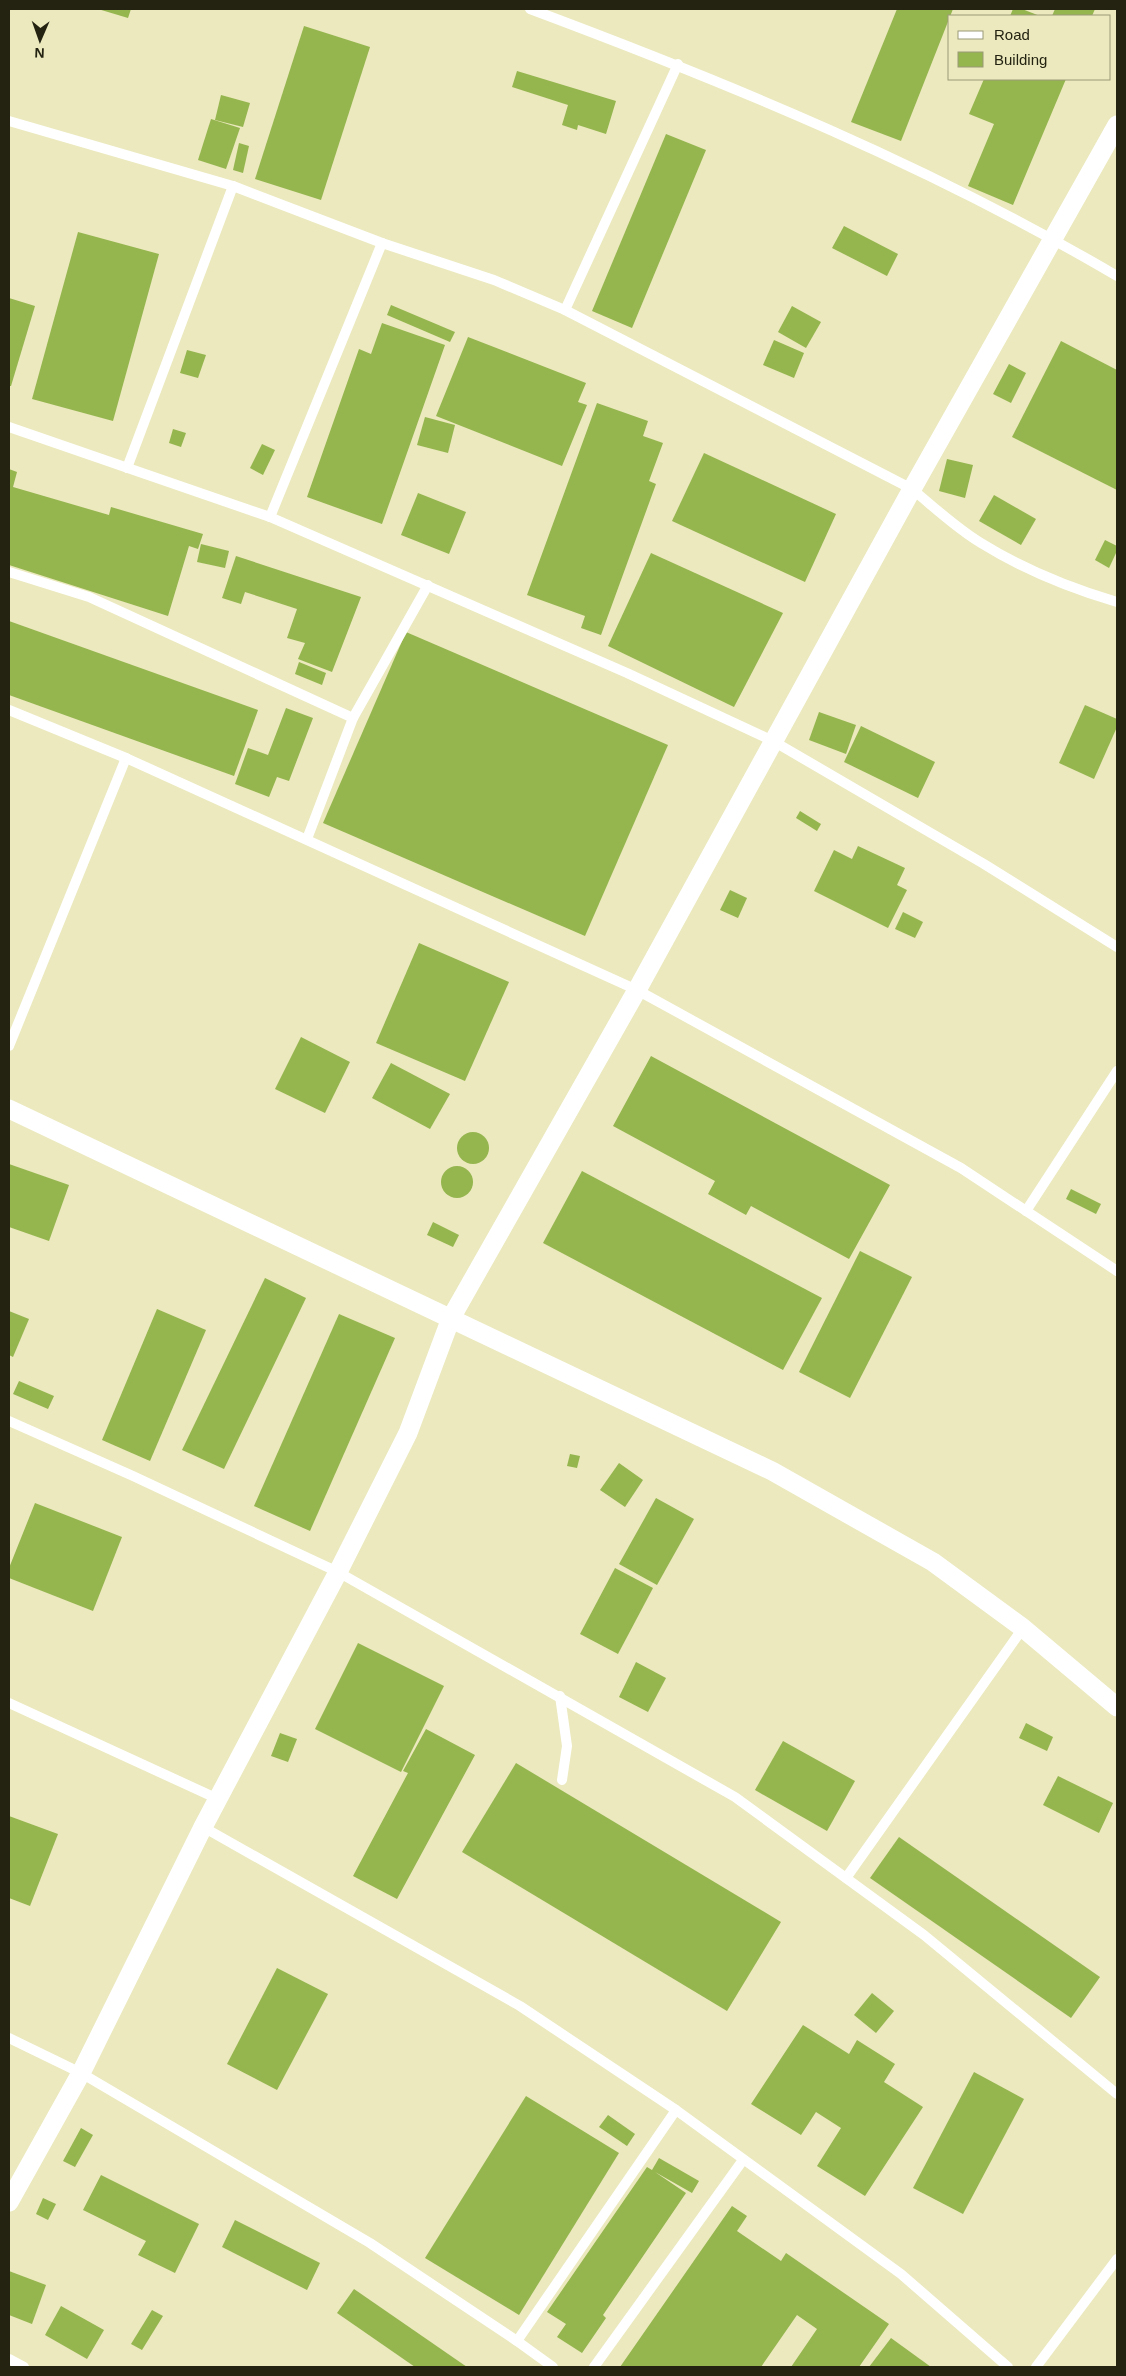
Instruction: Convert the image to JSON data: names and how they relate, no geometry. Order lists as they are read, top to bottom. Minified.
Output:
{"legend":["Road","Building"],"north":"bottom"}
